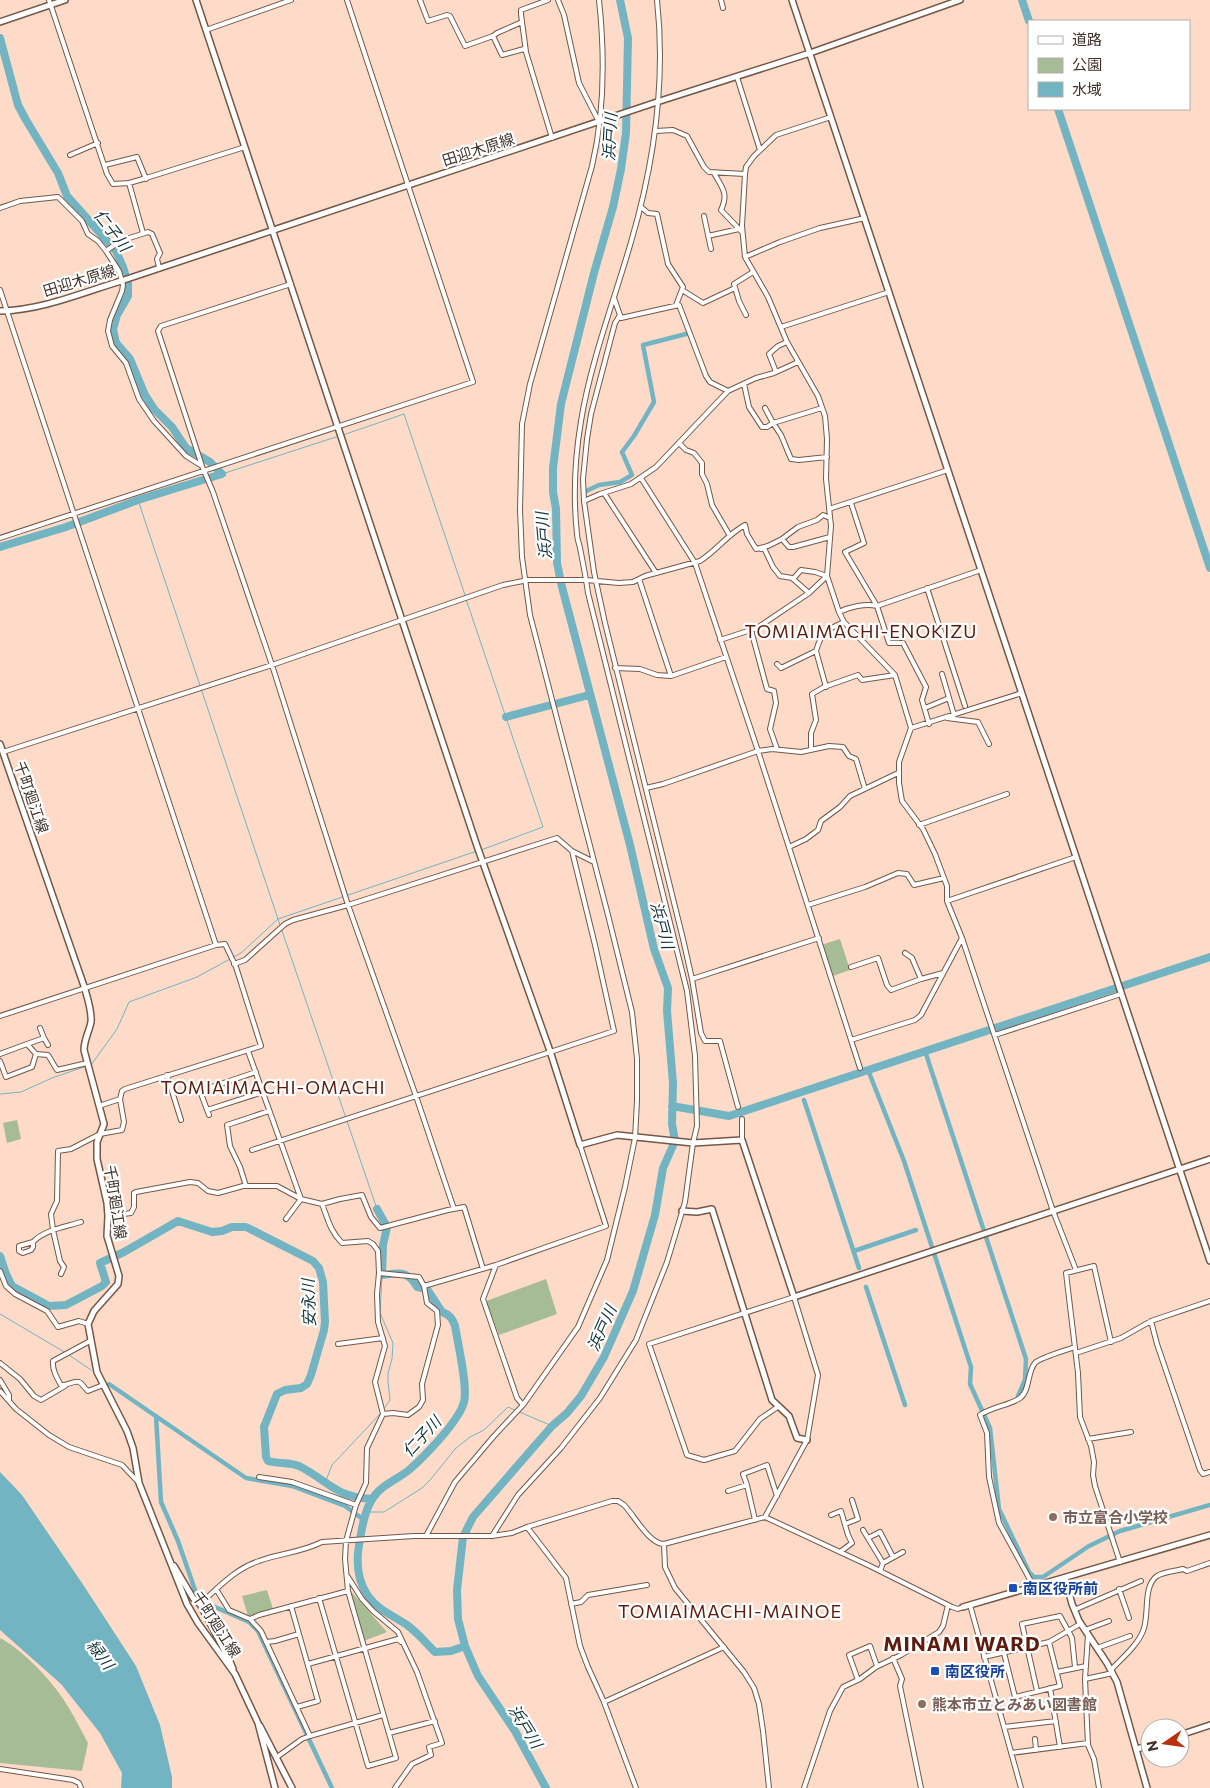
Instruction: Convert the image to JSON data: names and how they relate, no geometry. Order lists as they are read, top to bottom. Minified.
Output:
{"streets":{"street":["田迎木原線","千町廻江線"]},"districts":["TOMIAIMACHI-ENOKIZU","TOMIAIMACHI-OMACHI","TOMIAIMACHI-MAINOE","MINAMI WARD"],"water":["浜戸川","仁子川","安永川","緑川"],"places":{"other":["市立富合小学校","熊本市立とみあい図書館"],"transit":["南区役所前","南区役所"]},"legend":["道路","公園","水域"],"north":"left"}
